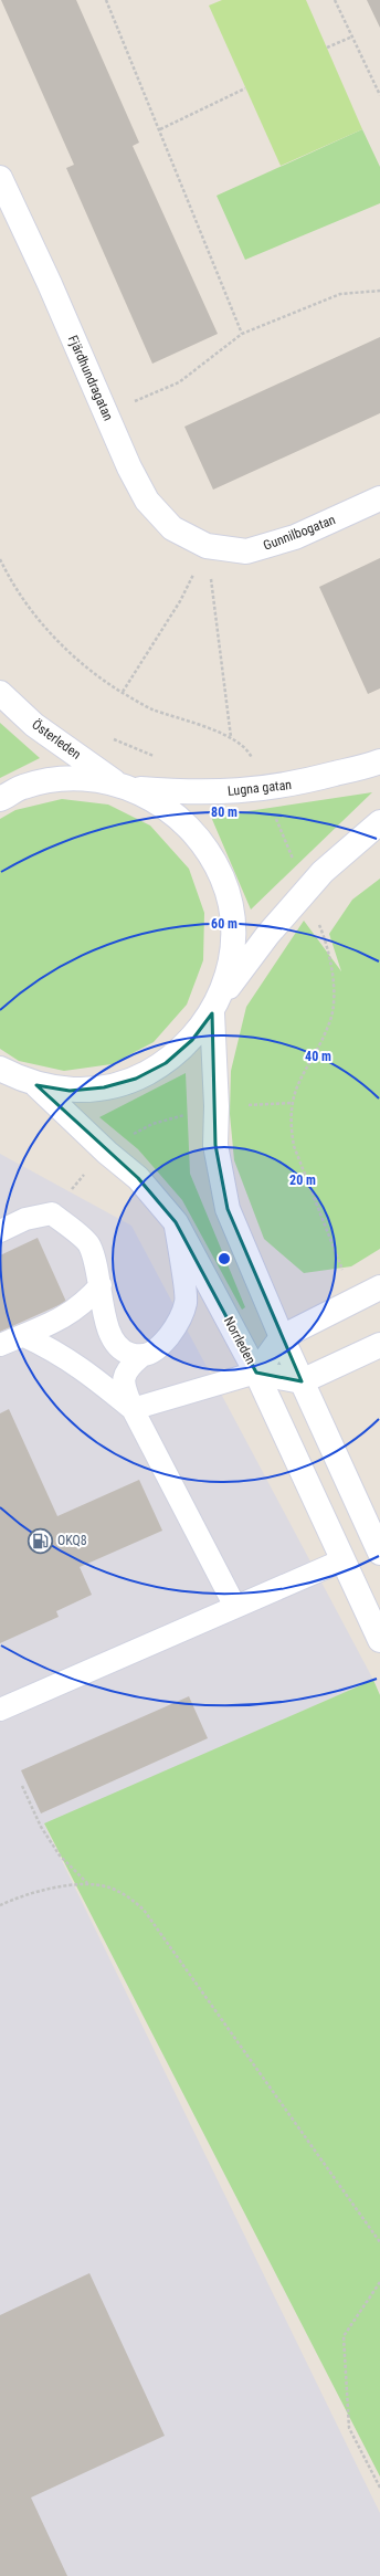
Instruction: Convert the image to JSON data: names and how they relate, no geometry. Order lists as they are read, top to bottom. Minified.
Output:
{"streets":{"main road":["Fjärdhundragatan","Gunnilbogatan","Österleden","Lugna gatan","Norrleden"]},"crossings":[["Fjärdhundragatan","Gunnilbogatan"],["Österleden","Lugna gatan"]],"places":{"fuel station":["OKQ8"]},"rings":["80 m","60 m","40 m","20 m"]}
